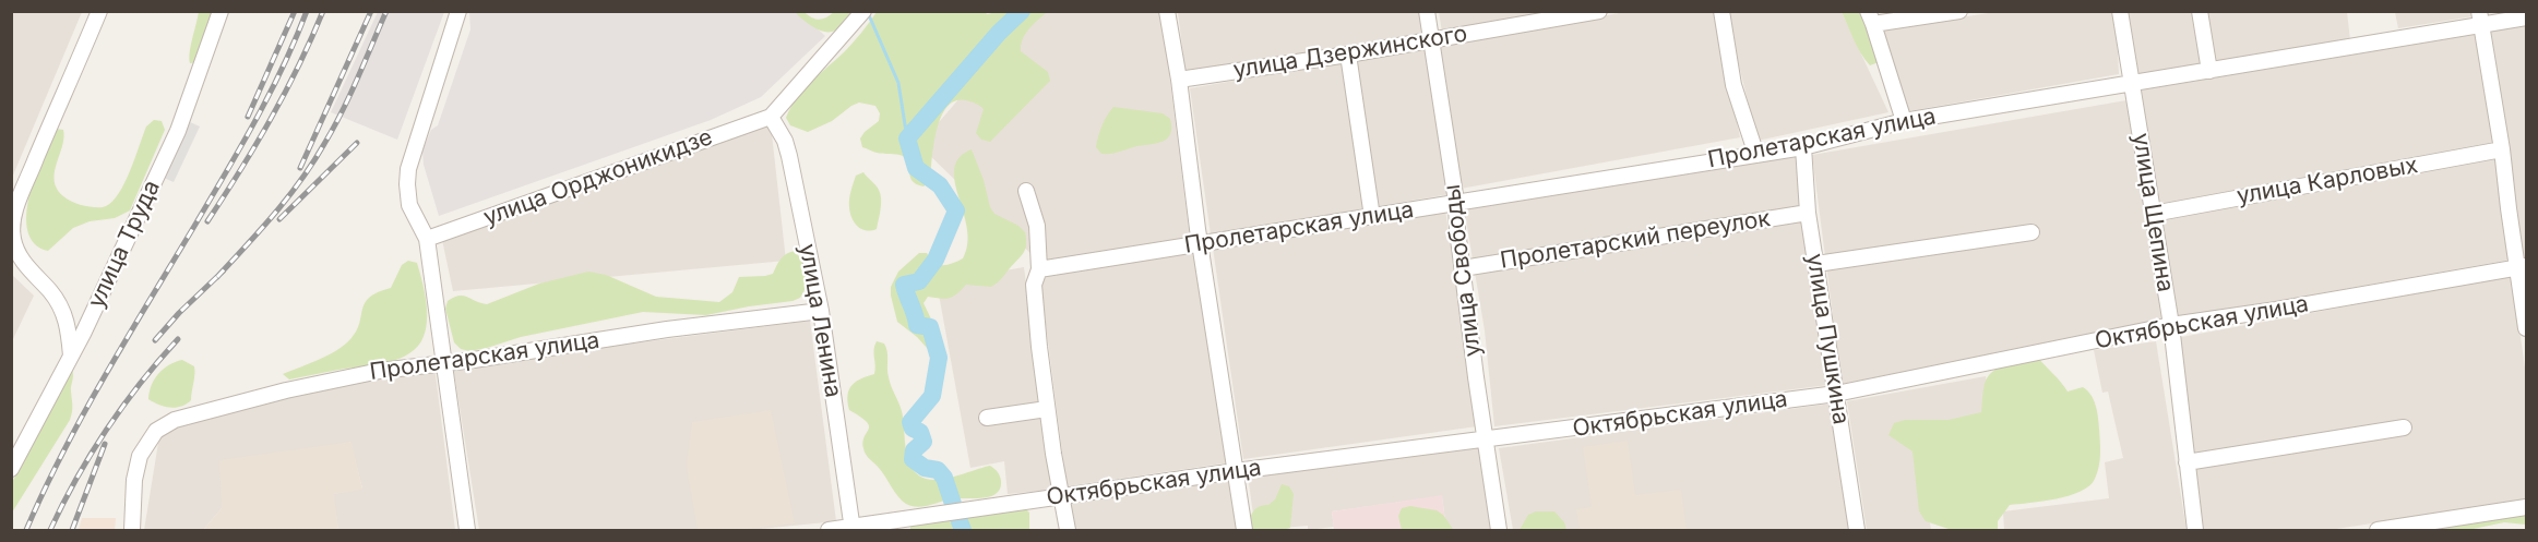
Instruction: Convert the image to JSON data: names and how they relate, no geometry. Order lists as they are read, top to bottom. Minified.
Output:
{"streets":{"street":["улица Дзержинского","Пролетарская улица","улица Орджоникидзе","улица Карловых","улица Щепина","Пролетарский переулок","улица Труда","улица Свободы","улица Ленина","Октябрьская улица","улица Пушкина"]},"crossings":[["улица Дзержинского","улица Свободы"],["Пролетарская улица","улица Щепина"],["Пролетарская улица","улица Свободы"],["Пролетарская улица","улица Ленина"],["Пролетарская улица","улица Пушкина"],["улица Орджоникидзе","улица Ленина"],["улица Карловых","улица Щепина"],["улица Щепина","Октябрьская улица"],["Пролетарский переулок","улица Свободы"],["Пролетарский переулок","улица Пушкина"],["улица Свободы","Октябрьская улица"],["улица Ленина","Октябрьская улица"],["Октябрьская улица","улица Пушкина"]]}
